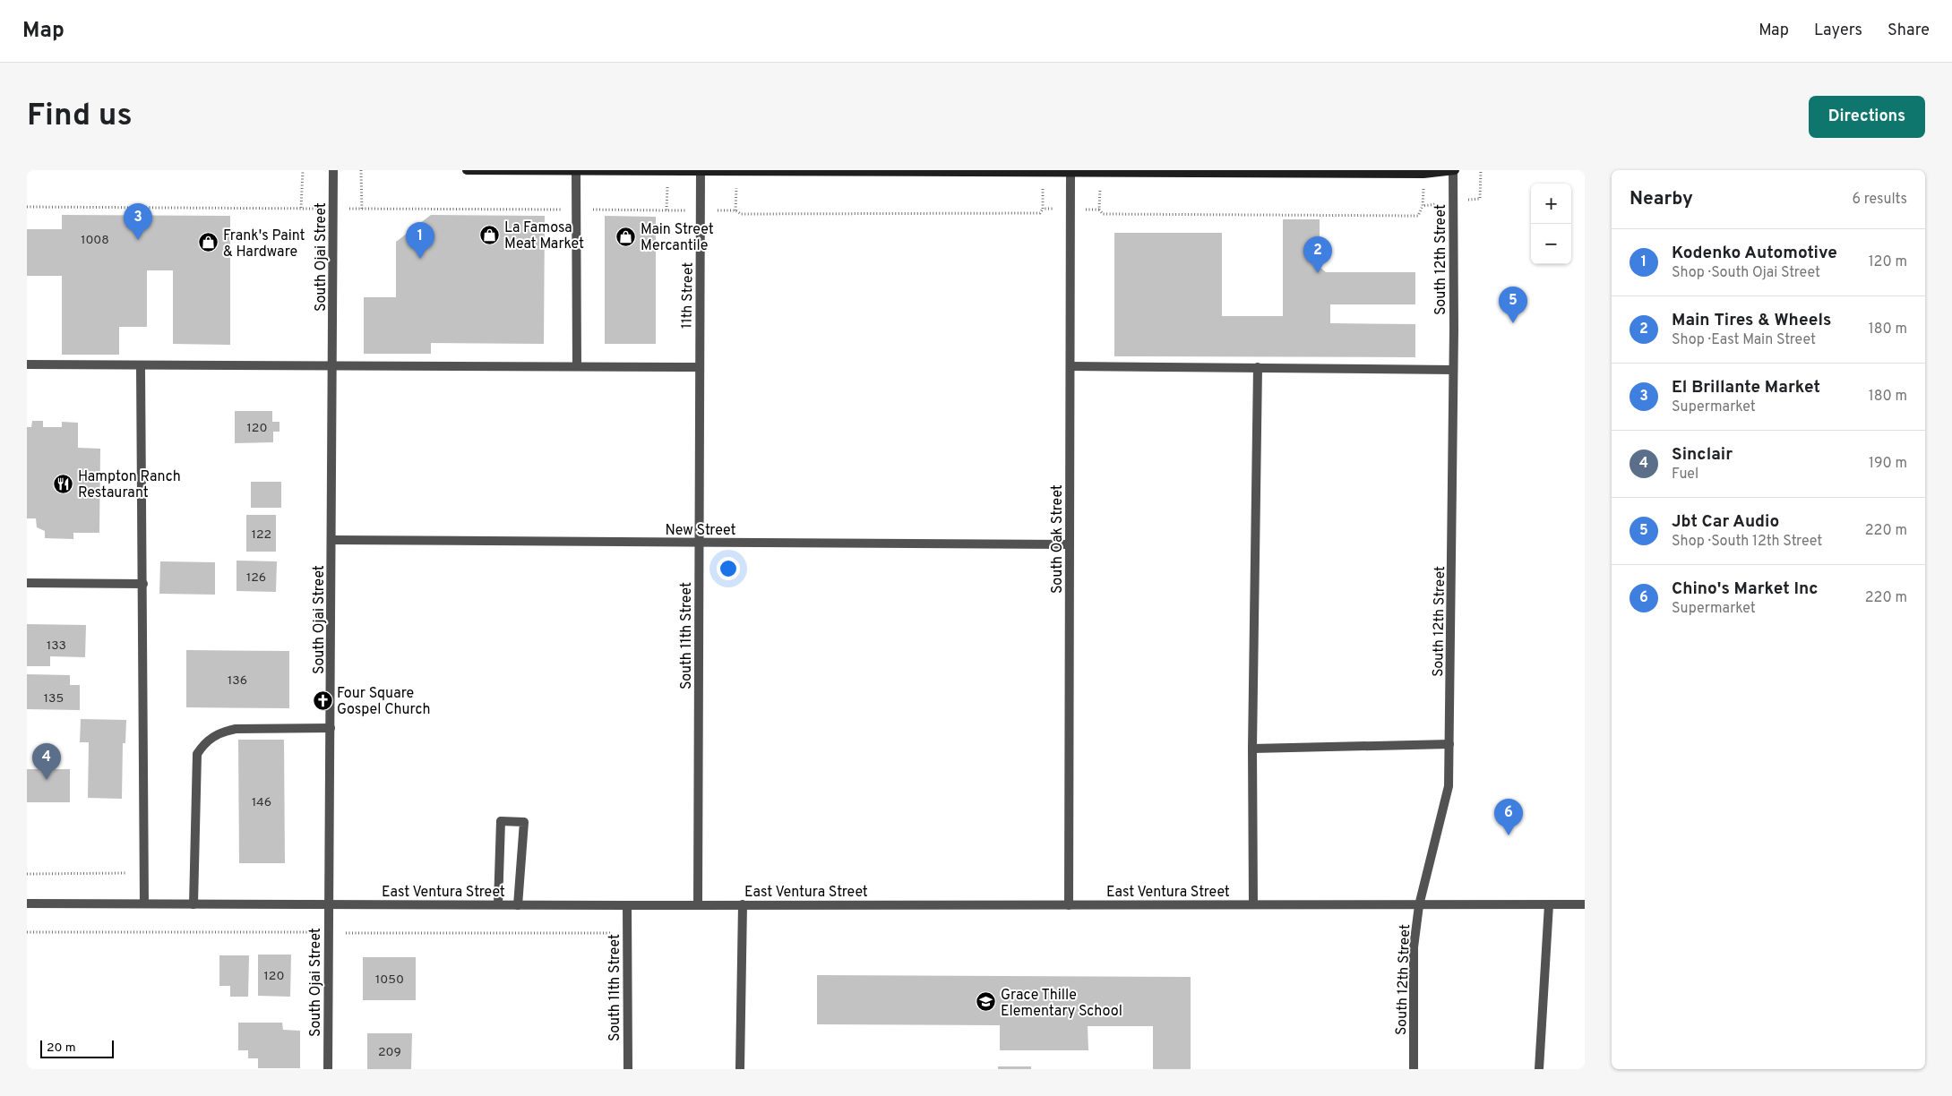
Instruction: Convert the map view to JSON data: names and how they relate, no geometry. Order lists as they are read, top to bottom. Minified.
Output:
{"streets":{"street":["South Ojai Street","South 12th Street","11th Street","New Street","South Oak Street","South 11th Street","East Ventura Street"]},"crossings":[["South Ojai Street","New Street"],["South Ojai Street","East Ventura Street"],["South 12th Street","East Ventura Street"],["11th Street","South 11th Street"],["New Street","South Oak Street"],["New Street","South 11th Street"],["South Oak Street","East Ventura Street"],["South 11th Street","East Ventura Street"]],"places":{"shop":["La Famosa Meat Market","Main Street Mercantile","Frank's Paint & Hardware"],"restaurant":["Hampton Ranch Restaurant"],"church":["Four Square Gospel Church"],"school or university":["Grace Thille Elementary School"]},"house_numbers":["1008","120","122","126","133","136","135","146","120","1050","209"],"scale_bar":"20 m","page":{"header":"Map","nav":["Map","Layers","Share"],"buttons":"Directions","title":"Find us","heading":["Nearby","6 results"],"map_buttons":["+","−"],"pins":["3","1","2","5","4","6"],"list":[{"mark":"1","name":"Kodenko Automotive","note":"Shop · South Ojai Street","value":"120 m"},{"mark":"2","name":"Main Tires & Wheels","note":"Shop · East Main Street","value":"180 m"},{"mark":"3","name":"El Brillante Market","note":"Supermarket","value":"180 m"},{"mark":"4","name":"Sinclair","note":"Fuel","value":"190 m"},{"mark":"5","name":"Jbt Car Audio","note":"Shop · South 12th Street","value":"220 m"},{"mark":"6","name":"Chino's Market Inc","note":"Supermarket","value":"220 m"}],"scale":"20 m"}}
